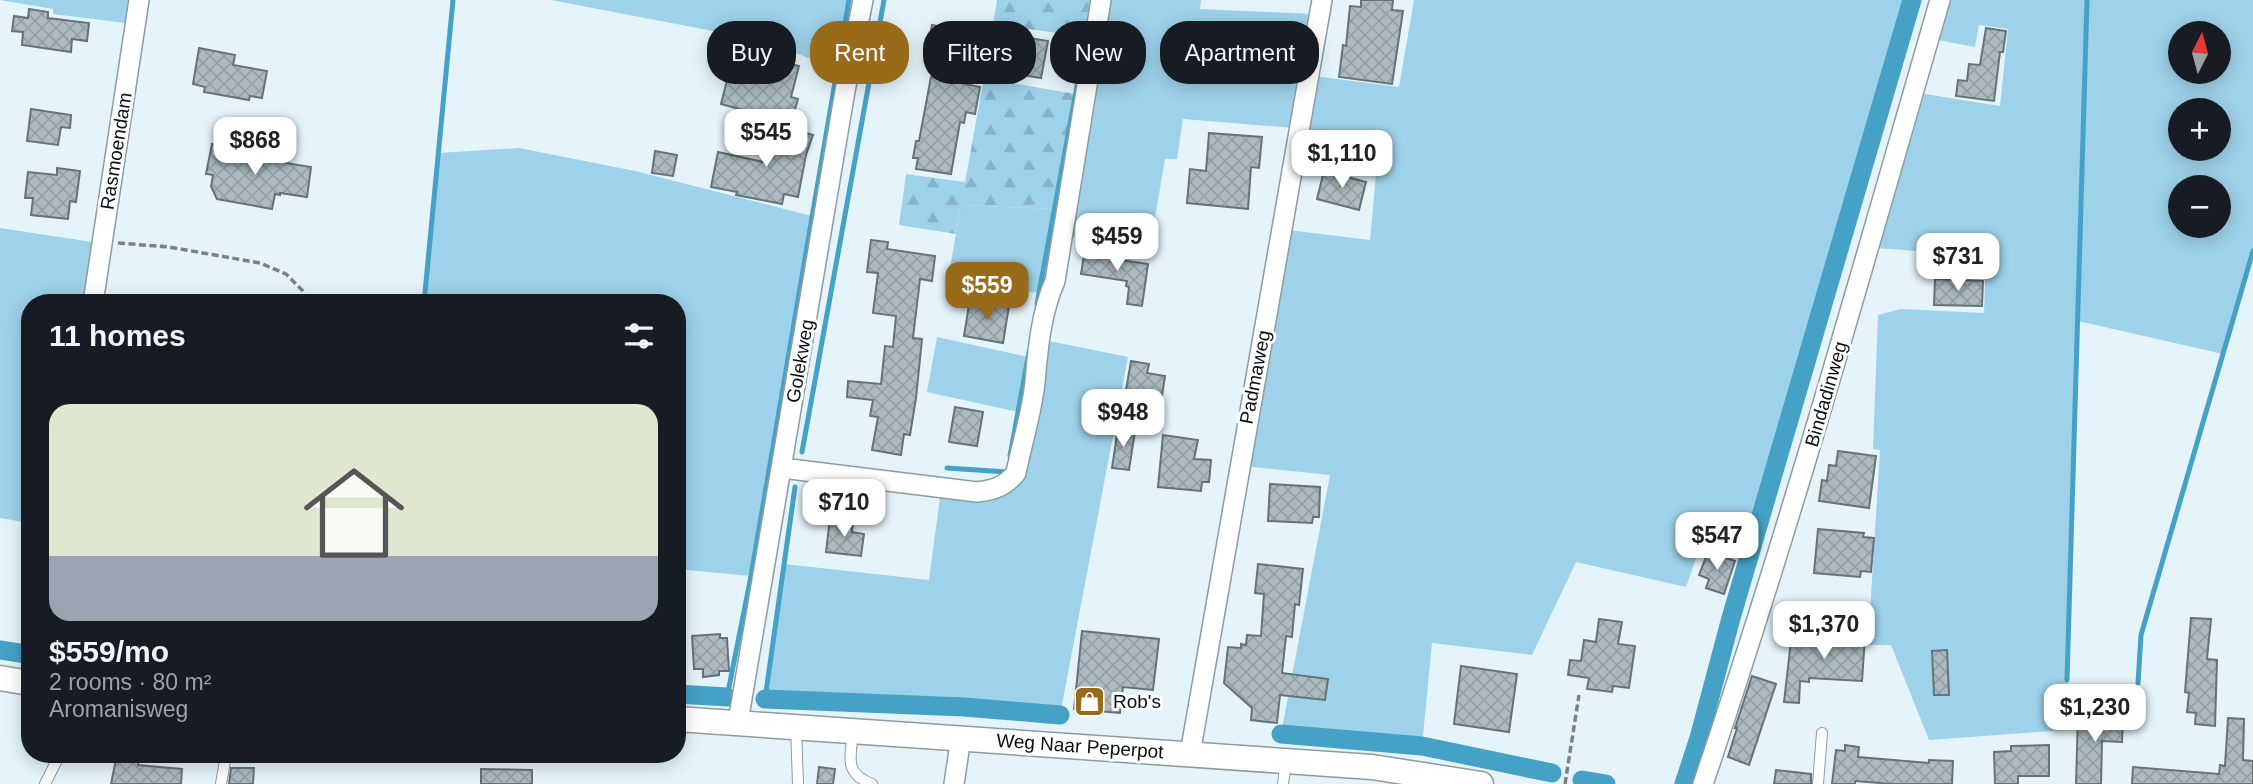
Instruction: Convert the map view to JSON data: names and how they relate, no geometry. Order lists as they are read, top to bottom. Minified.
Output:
{"streets":{"street":["Rasmoendam","Golekweg","Padmaweg","Bindadinweg","Weg Naar Peperpot"]},"crossings":[["Golekweg","Weg Naar Peperpot"],["Padmaweg","Weg Naar Peperpot"]],"places":{"shop":["Rob's"]},"north":"top","page":{"map_buttons":["+","−"],"chip":["Buy","Rent","Filters","New","Apartment"],"price":["$545","$868","$1,110","$459","$731","$559","$948","$710","$547","$1,370","$1,230"],"heading":"11 homes","list":[{"name":"$559/mo","note":"2 rooms · 80 m² · Aromanisweg"}]}}
